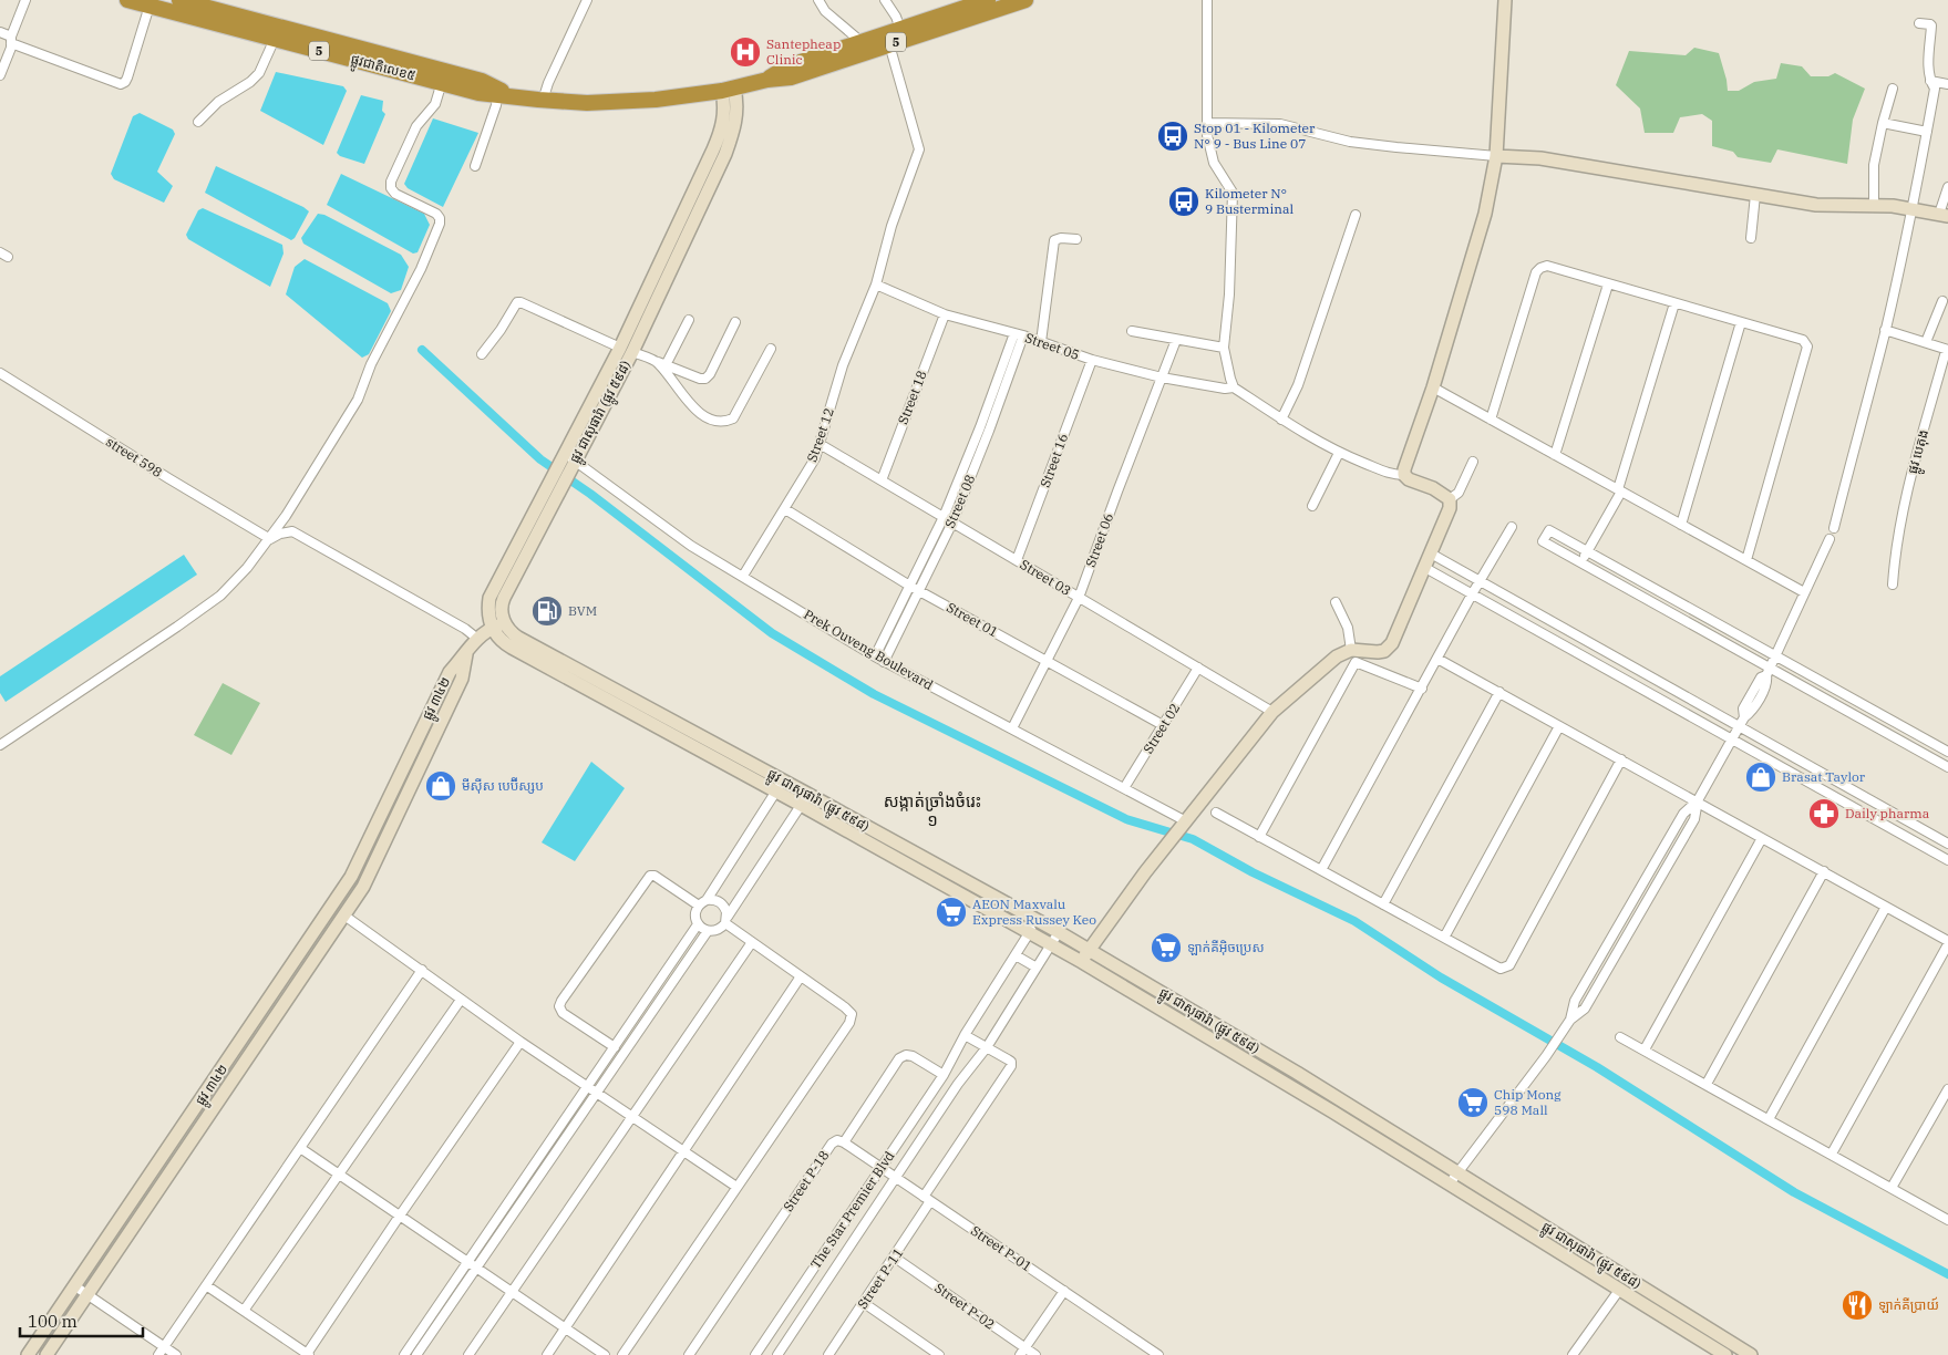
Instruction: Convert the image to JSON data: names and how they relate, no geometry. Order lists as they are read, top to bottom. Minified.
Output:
{"streets":{"highway":["5","ផ្លូវជាតិលេខ៥"],"main road":["ផ្លូវ ជាសុផារ៉ា (ផ្លូវ ៥៩៨)","ផ្លូវ ៣៤២"],"street":["Street 05","Street 18","Street 12","ផ្លូវ បេតុង","street 598","Street 16","Street 08","Street 06","Street 03","Street 01","Prek Ouveng Boulevard","Street 02","Street P-18","The Star Premier Blvd","Street P-01","Street P-11","Street P-02"]},"crossings":[["ផ្លូវជាតិលេខ៥","ផ្លូវ ជាសុផារ៉ា (ផ្លូវ ៥៩៨)"],["ផ្លូវជាតិលេខ៥","Street 12"],["Street 05","Street 18"],["Street 05","Street 12"],["Street 05","Street 16"],["Street 05","Street 06"],["Street 18","Street 03"],["ផ្លូវ ជាសុផារ៉ា (ផ្លូវ ៥៩៨)","Prek Ouveng Boulevard"],["ផ្លូវ ជាសុផារ៉ា (ផ្លូវ ៥៩៨)","The Star Premier Blvd"],["Street 12","Street 03"],["Street 12","Street 01"],["Street 12","Prek Ouveng Boulevard"],["Street 16","Street 03"],["Street 08","Street 03"],["Street 08","Street 01"],["Street 08","Prek Ouveng Boulevard"],["Street 06","Street 03"],["Street 06","Street 01"],["Street 06","Prek Ouveng Boulevard"],["Street 03","Street 02"],["Street 01","Street 02"],["Prek Ouveng Boulevard","Street 02"],["Street P-18","The Star Premier Blvd"],["Street P-18","Street P-01"],["The Star Premier Blvd","Street P-01"],["The Star Premier Blvd","Street P-11"],["Street P-01","Street P-11"],["Street P-11","Street P-02"]],"districts":["សង្កាត់ច្រាំងចំរេះ ១"],"places":{"hospital":["Santepheap Clinic"],"bus stop":["Stop 01 - Kilometer N° 9 - Bus Line 07","Kilometer N° 9 Busterminal"],"fuel station":["BVM"],"shop":["Brasat Taylor","មីសុីស បេប៊ីស្សប"],"pharmacy":["Daily pharma"],"supermarket":["AEON Maxvalu Express Russey Keo","ឡាក់គីអ៊ិចប្រេស","Chip Mong 598 Mall"],"restaurant":["ឡាក់គីប្រាយ៍"]},"scale_bar":"100 m"}
